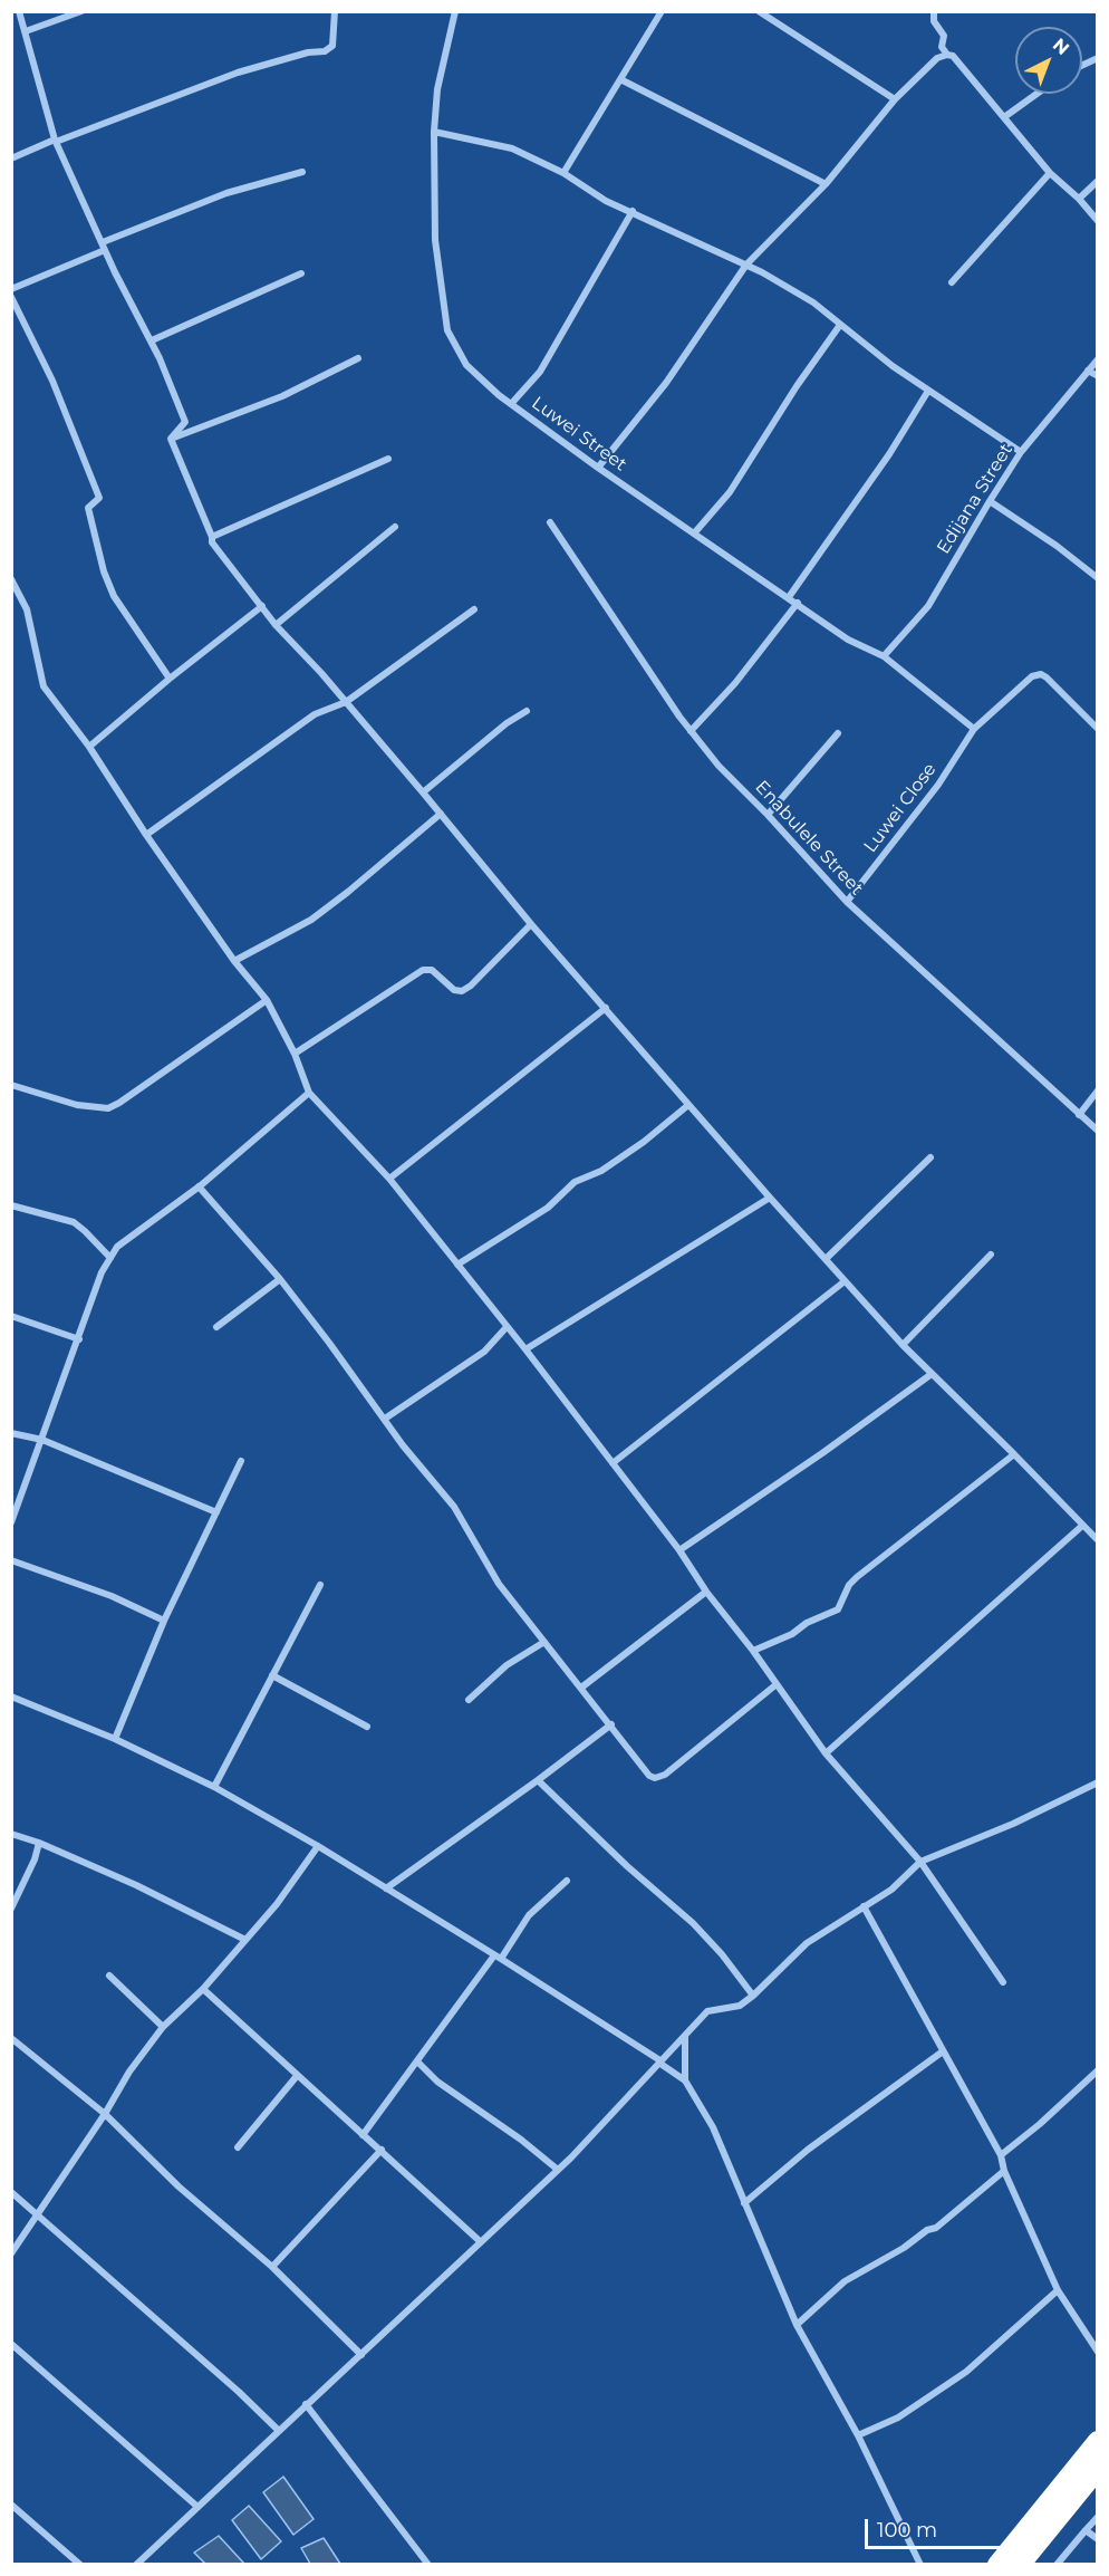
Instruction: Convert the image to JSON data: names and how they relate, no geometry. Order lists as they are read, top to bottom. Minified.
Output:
{"streets":{"street":["Luwei Street","Edijana Street","Luwei Close","Enabulele Street"]},"crossings":[["Luwei Street","Edijana Street"],["Luwei Street","Luwei Close"],["Luwei Close","Enabulele Street"]],"scale_bar":"100 m","north":"top right"}
